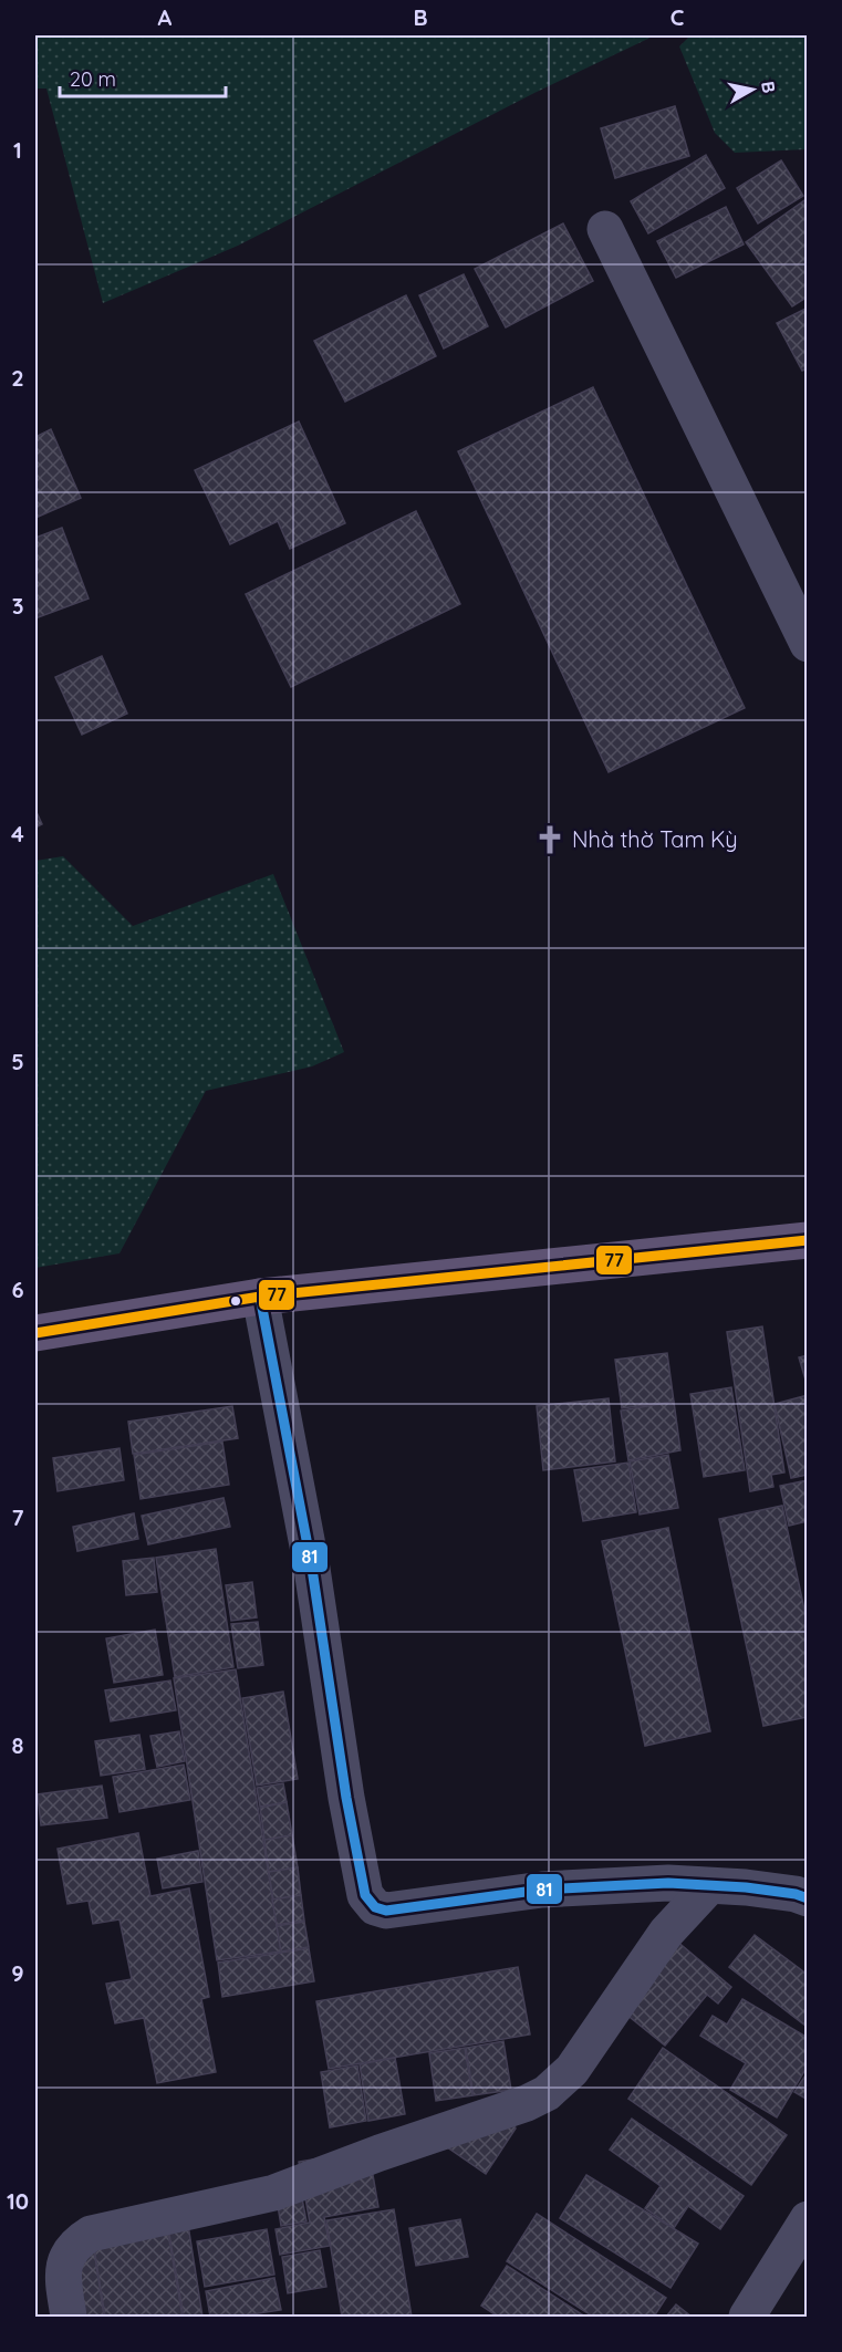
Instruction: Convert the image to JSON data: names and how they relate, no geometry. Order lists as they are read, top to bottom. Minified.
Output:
{"places":{"church":["Nhà thờ Tam Kỳ"]},"lines":["transit line 77","transit line 81"],"scale_bar":"20 m","north":"right","grid":{"columns":["A","B","C"],"rows":["1","2","3","4","5","6","7","8","9","10"]}}
